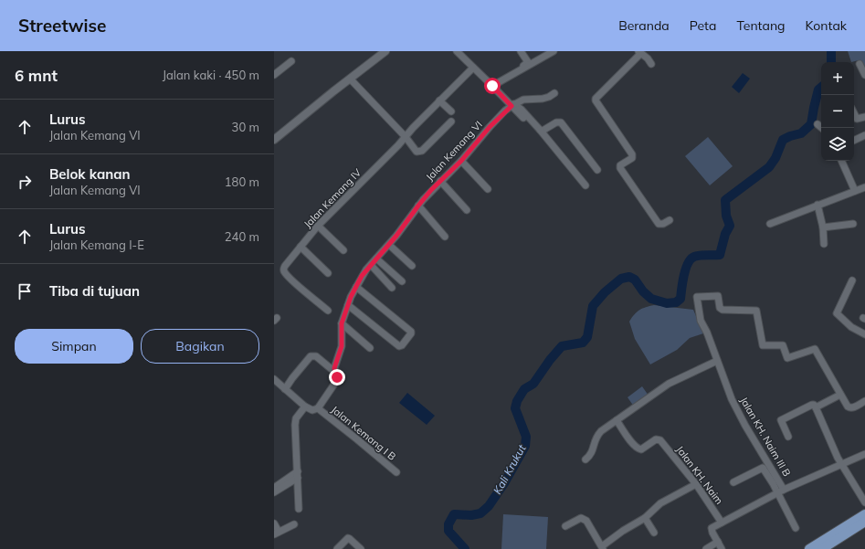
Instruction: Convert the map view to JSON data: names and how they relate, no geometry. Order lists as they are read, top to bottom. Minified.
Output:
{"streets":{"street":["Jalan Kemang VI","Jalan Kemang IV","Jalan Kemang I B","Jalan KH. Naim III B","Jalan KH. Naim"]},"crossings":[["Jalan Kemang VI","Jalan Kemang I B"]],"water":["Kali Krukut"],"page":{"header":"Streetwise","nav":["Beranda","Peta","Tentang","Kontak"],"heading":["6 mnt","Jalan kaki · 450 m"],"map_buttons":["+","−"],"list":[["Lurus","Jalan Kemang VI","30 m"],["Belok kanan","Jalan Kemang VI","180 m"],["Lurus","Jalan Kemang I-E","240 m"],"Tiba di tujuan"],"buttons":["Simpan","Bagikan"]}}
